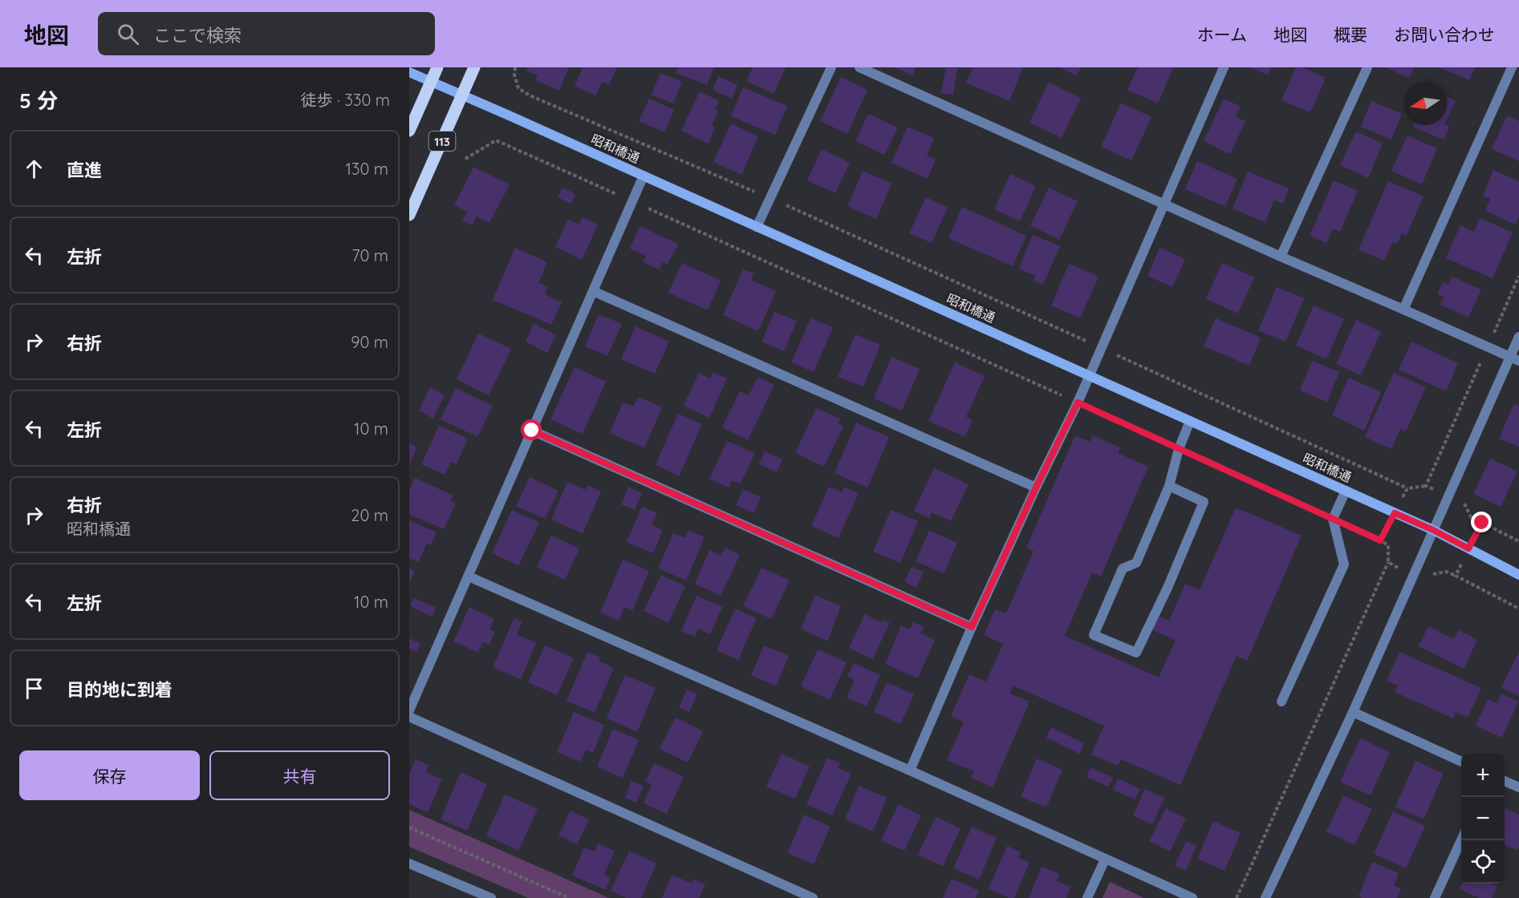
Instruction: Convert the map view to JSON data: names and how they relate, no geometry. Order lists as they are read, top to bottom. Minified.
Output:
{"streets":{"main road":["113"],"street":["昭和橋通"]},"crossings":[["113","昭和橋通"]],"north":"left","page":{"header":"地図","search":"ここで検索","nav":["ホーム","地図","概要","お問い合わせ"],"heading":["5 分","徒歩 · 330 m"],"list":[["直進","130 m"],["左折","70 m"],["右折","90 m"],["左折","10 m"],["右折","昭和橋通","20 m"],["左折","10 m"],"目的地に到着"],"buttons":["保存","共有"],"map_buttons":["+","−"]}}
